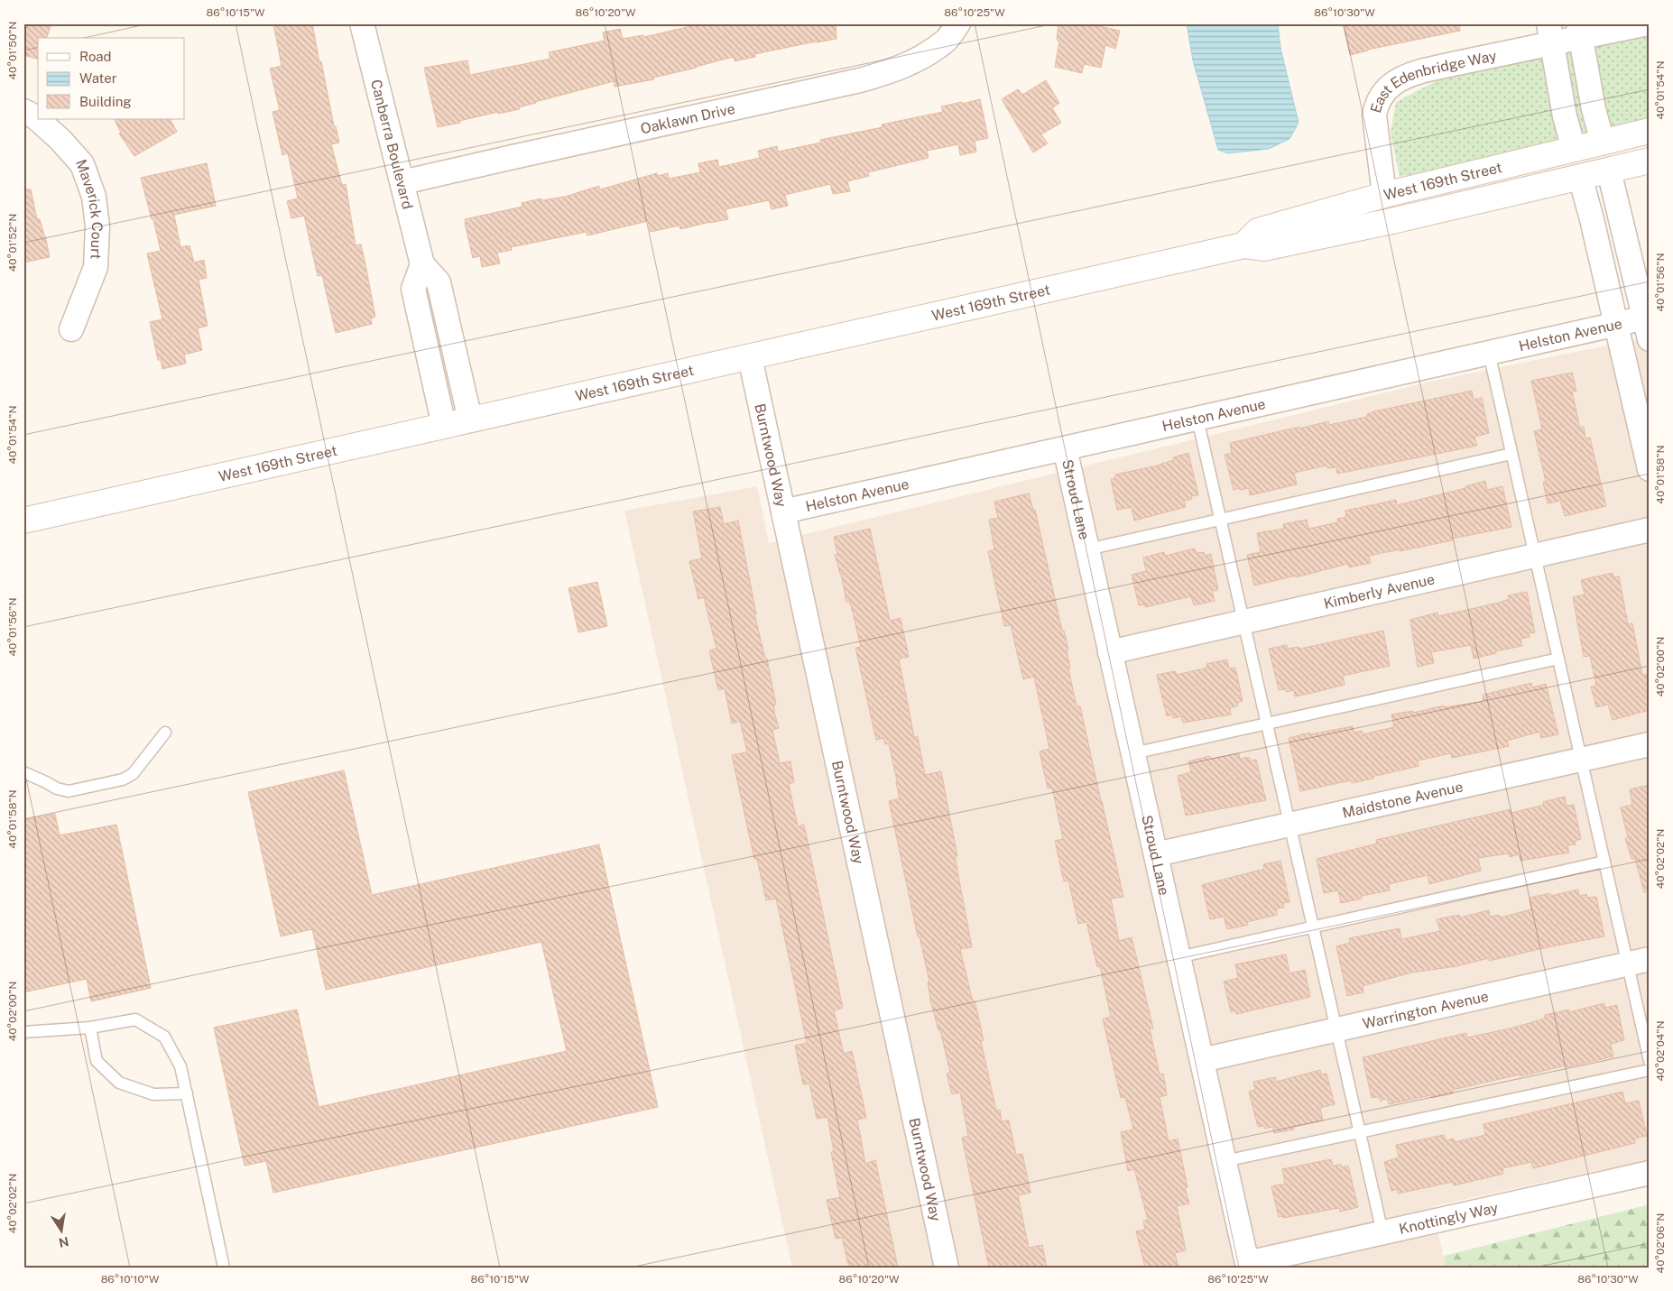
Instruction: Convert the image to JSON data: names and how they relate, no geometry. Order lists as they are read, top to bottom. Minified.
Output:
{"streets":{"street":["East Edenbridge Way","Oaklawn Drive","Canberra Boulevard","West 169th Street","Maverick Court","Helston Avenue","Burntwood Way","Stroud Lane","Kimberly Avenue","Maidstone Avenue","Warrington Avenue","Knottingly Way"]},"crossings":[["East Edenbridge Way","West 169th Street"],["Oaklawn Drive","Canberra Boulevard"],["Canberra Boulevard","West 169th Street"],["West 169th Street","Burntwood Way"],["Helston Avenue","Burntwood Way"],["Helston Avenue","Stroud Lane"],["Stroud Lane","Kimberly Avenue"],["Stroud Lane","Maidstone Avenue"],["Stroud Lane","Warrington Avenue"],["Stroud Lane","Knottingly Way"]],"legend":["Road","Water","Building"],"north":"bottom","coordinates":["86°10'15\"W","86°10'20\"W","86°10'25\"W","86°10'30\"W","40°01'50\"N","40°01'54\"N","40°01'52\"N","40°01'56\"N","40°01'58\"N","40°02'00\"N","40°02'02\"N","40°02'04\"N","40°02'06\"N","86°10'10\"W"]}
